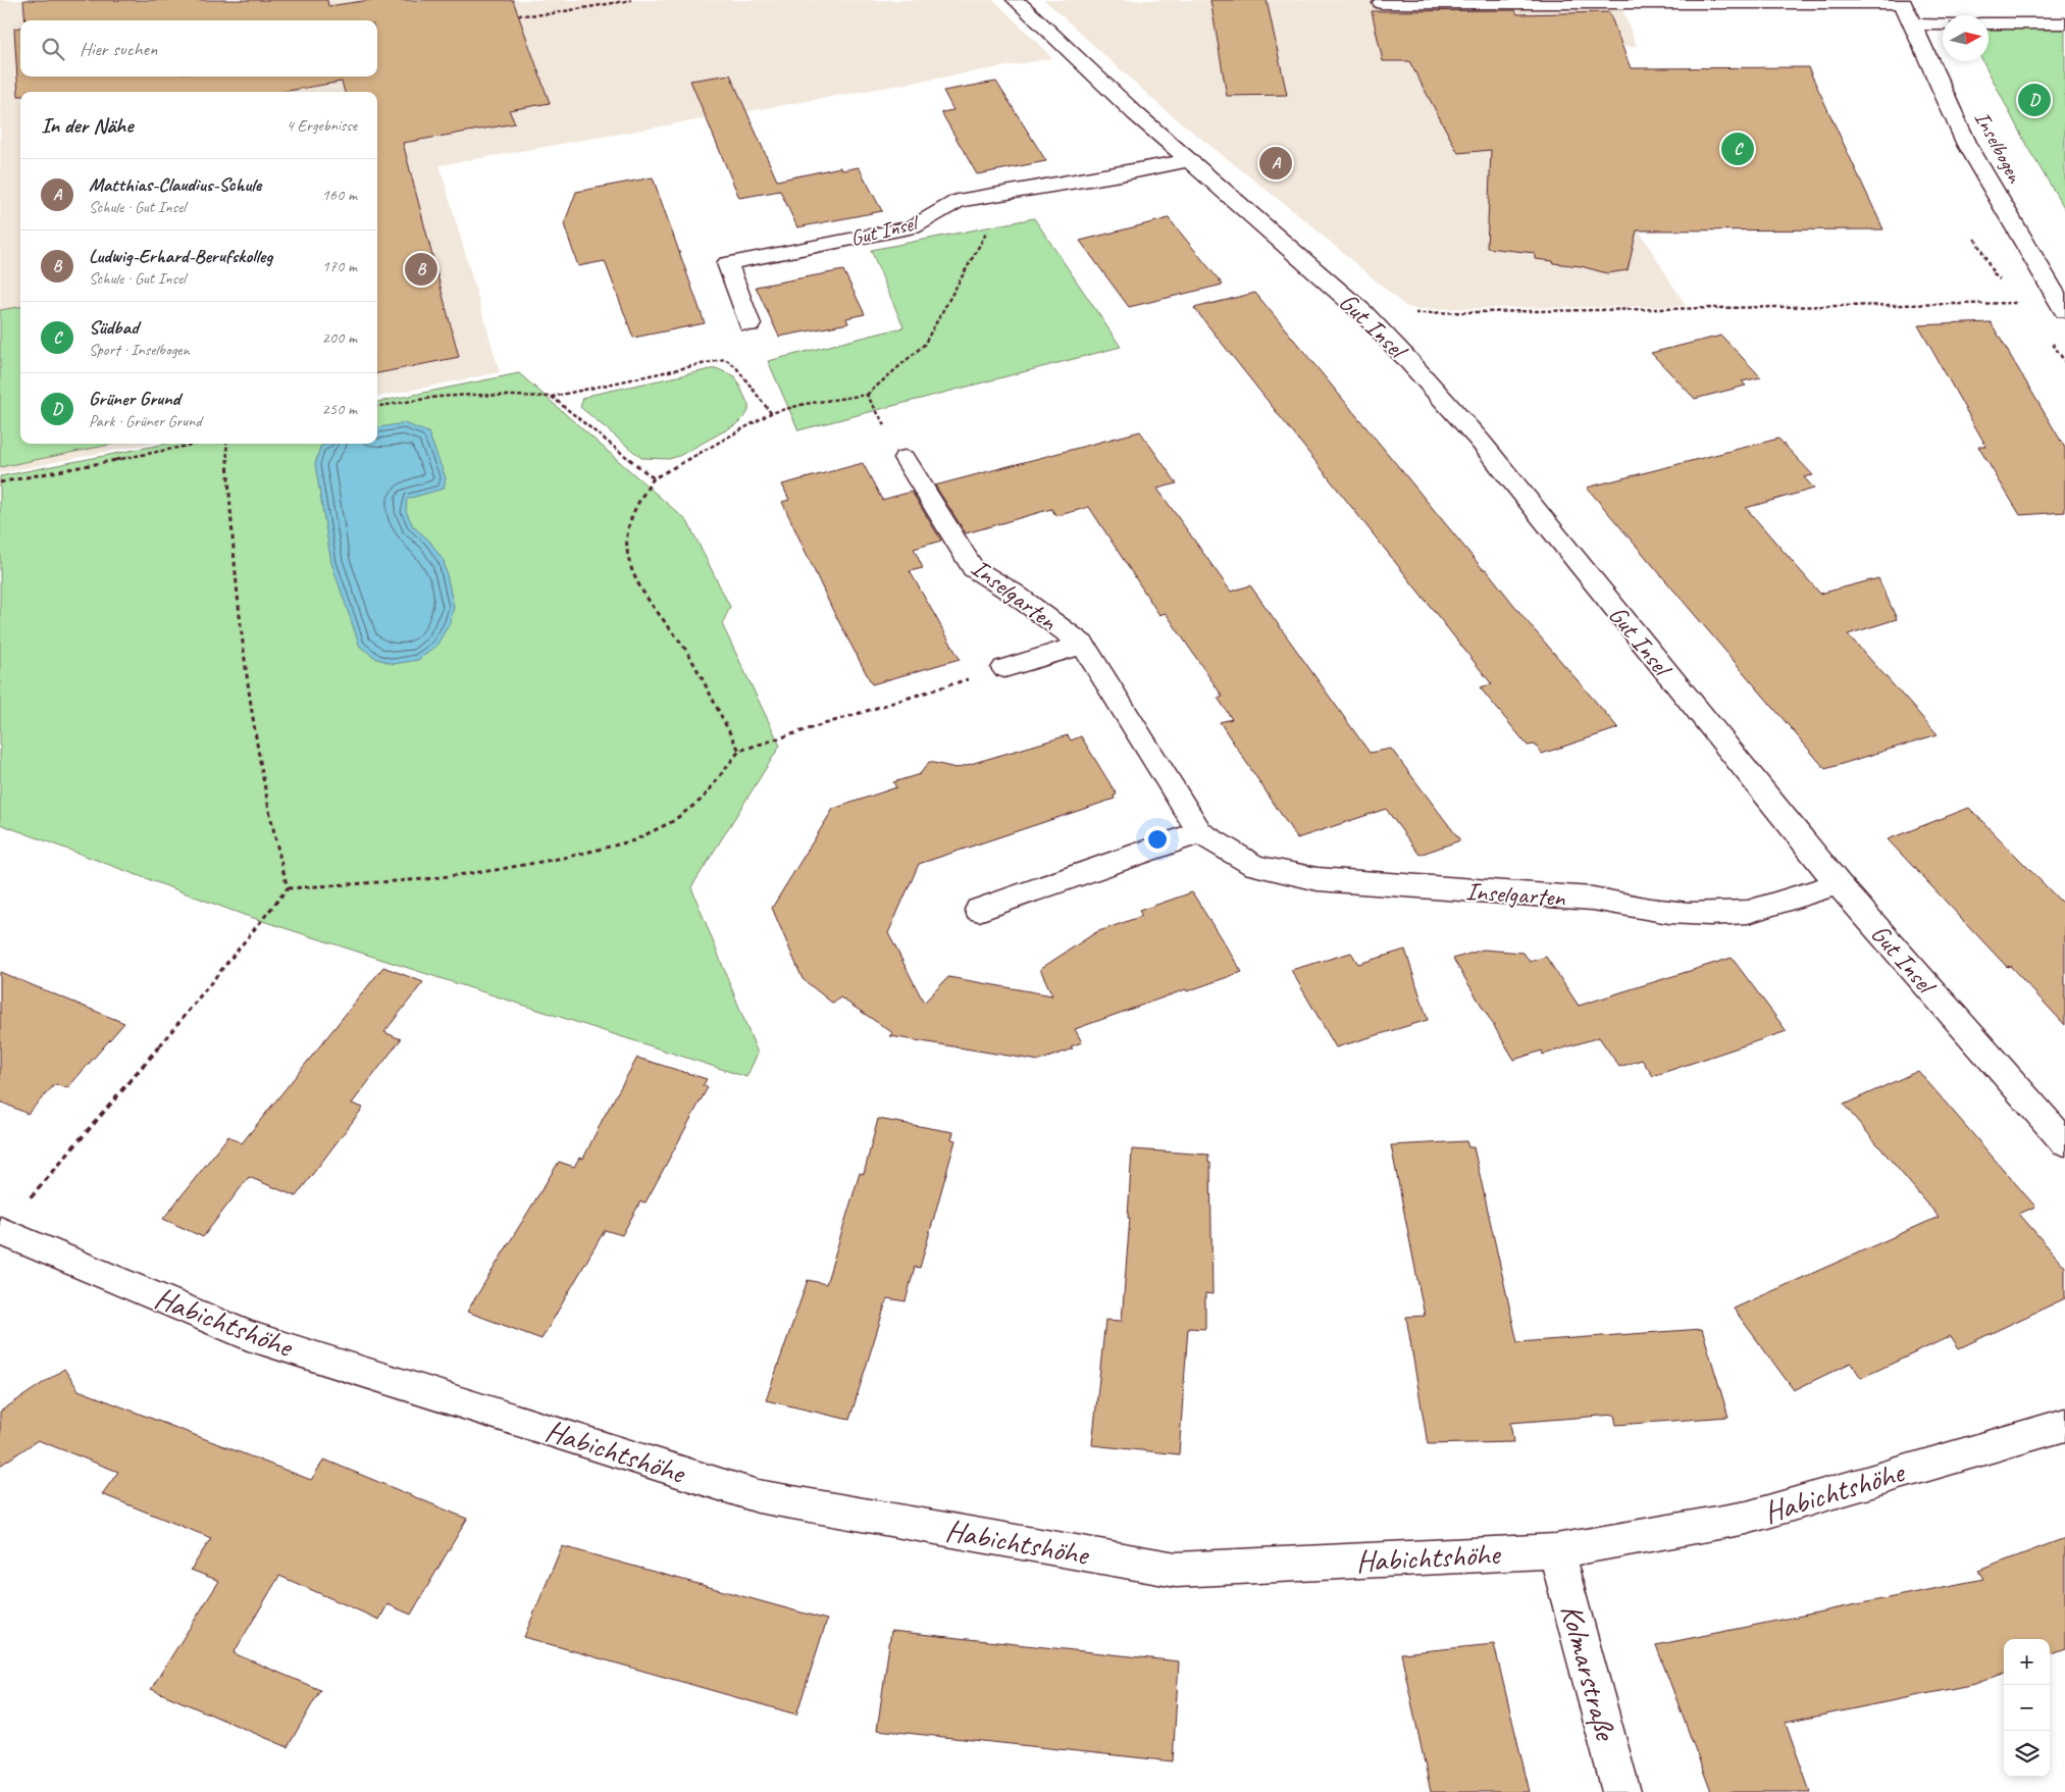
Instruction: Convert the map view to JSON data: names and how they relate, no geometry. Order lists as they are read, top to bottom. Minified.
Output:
{"streets":{"street":["Inselbogen","Gut Insel","Inselgarten","Habichtshöhe","Kolmarstraße"]},"crossings":[["Gut Insel","Inselgarten"],["Habichtshöhe","Kolmarstraße"]],"north":"right","page":{"search":"Hier suchen","pins":["D","C","A","B"],"heading":["In der Nähe","4 Ergebnisse"],"list":[{"mark":"A","name":"Matthias-Claudius-Schule","note":"Schule · Gut Insel","value":"160 m"},{"mark":"B","name":"Ludwig-Erhard-Berufskolleg","note":"Schule · Gut Insel","value":"170 m"},{"mark":"C","name":"Südbad","note":"Sport · Inselbogen","value":"200 m"},{"mark":"D","name":"Grüner Grund","note":"Park · Grüner Grund","value":"250 m"}],"map_buttons":["+","−"]}}
